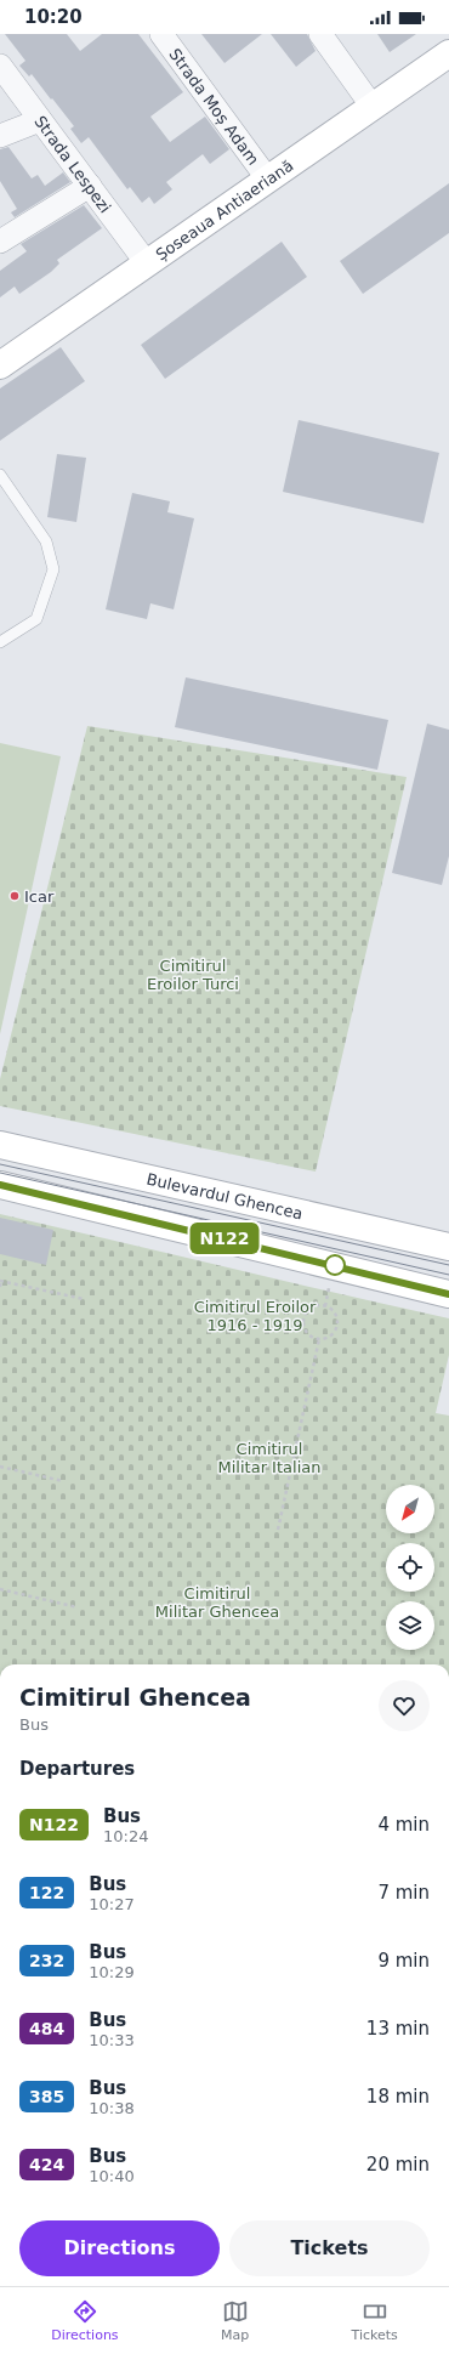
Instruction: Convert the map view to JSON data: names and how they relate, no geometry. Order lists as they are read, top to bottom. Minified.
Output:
{"streets":{"main road":["Șoseaua Antiaeriană","Bulevardul Ghencea"],"street":["Strada Moș Adam","Strada Lespezi"]},"crossings":[["Strada Moș Adam","Șoseaua Antiaeriană"],["Strada Lespezi","Șoseaua Antiaeriană"]],"parks":["Cimitirul Eroilor Turci","Cimitirul Eroilor 1916 - 1919","Cimitirul Militar Italian","Cimitirul Militar Ghencea"],"places":["Icar"],"lines":["bus line N122"],"north":"bottom left","page":{"status":"10:20","on_map":"N122","heading":[["Cimitirul Ghencea","Bus"],"Departures"],"list":[{"mark":"N122","name":"Bus","note":"10:24","value":"4 min"},{"mark":"122","name":"Bus","note":"10:27","value":"7 min"},{"mark":"232","name":"Bus","note":"10:29","value":"9 min"},{"mark":"484","name":"Bus","note":"10:33","value":"13 min"},{"mark":"385","name":"Bus","note":"10:38","value":"18 min"},{"mark":"424","name":"Bus","note":"10:40","value":"20 min"}],"buttons":["Directions","Tickets"],"tabs":["Directions","Map","Tickets"]}}
